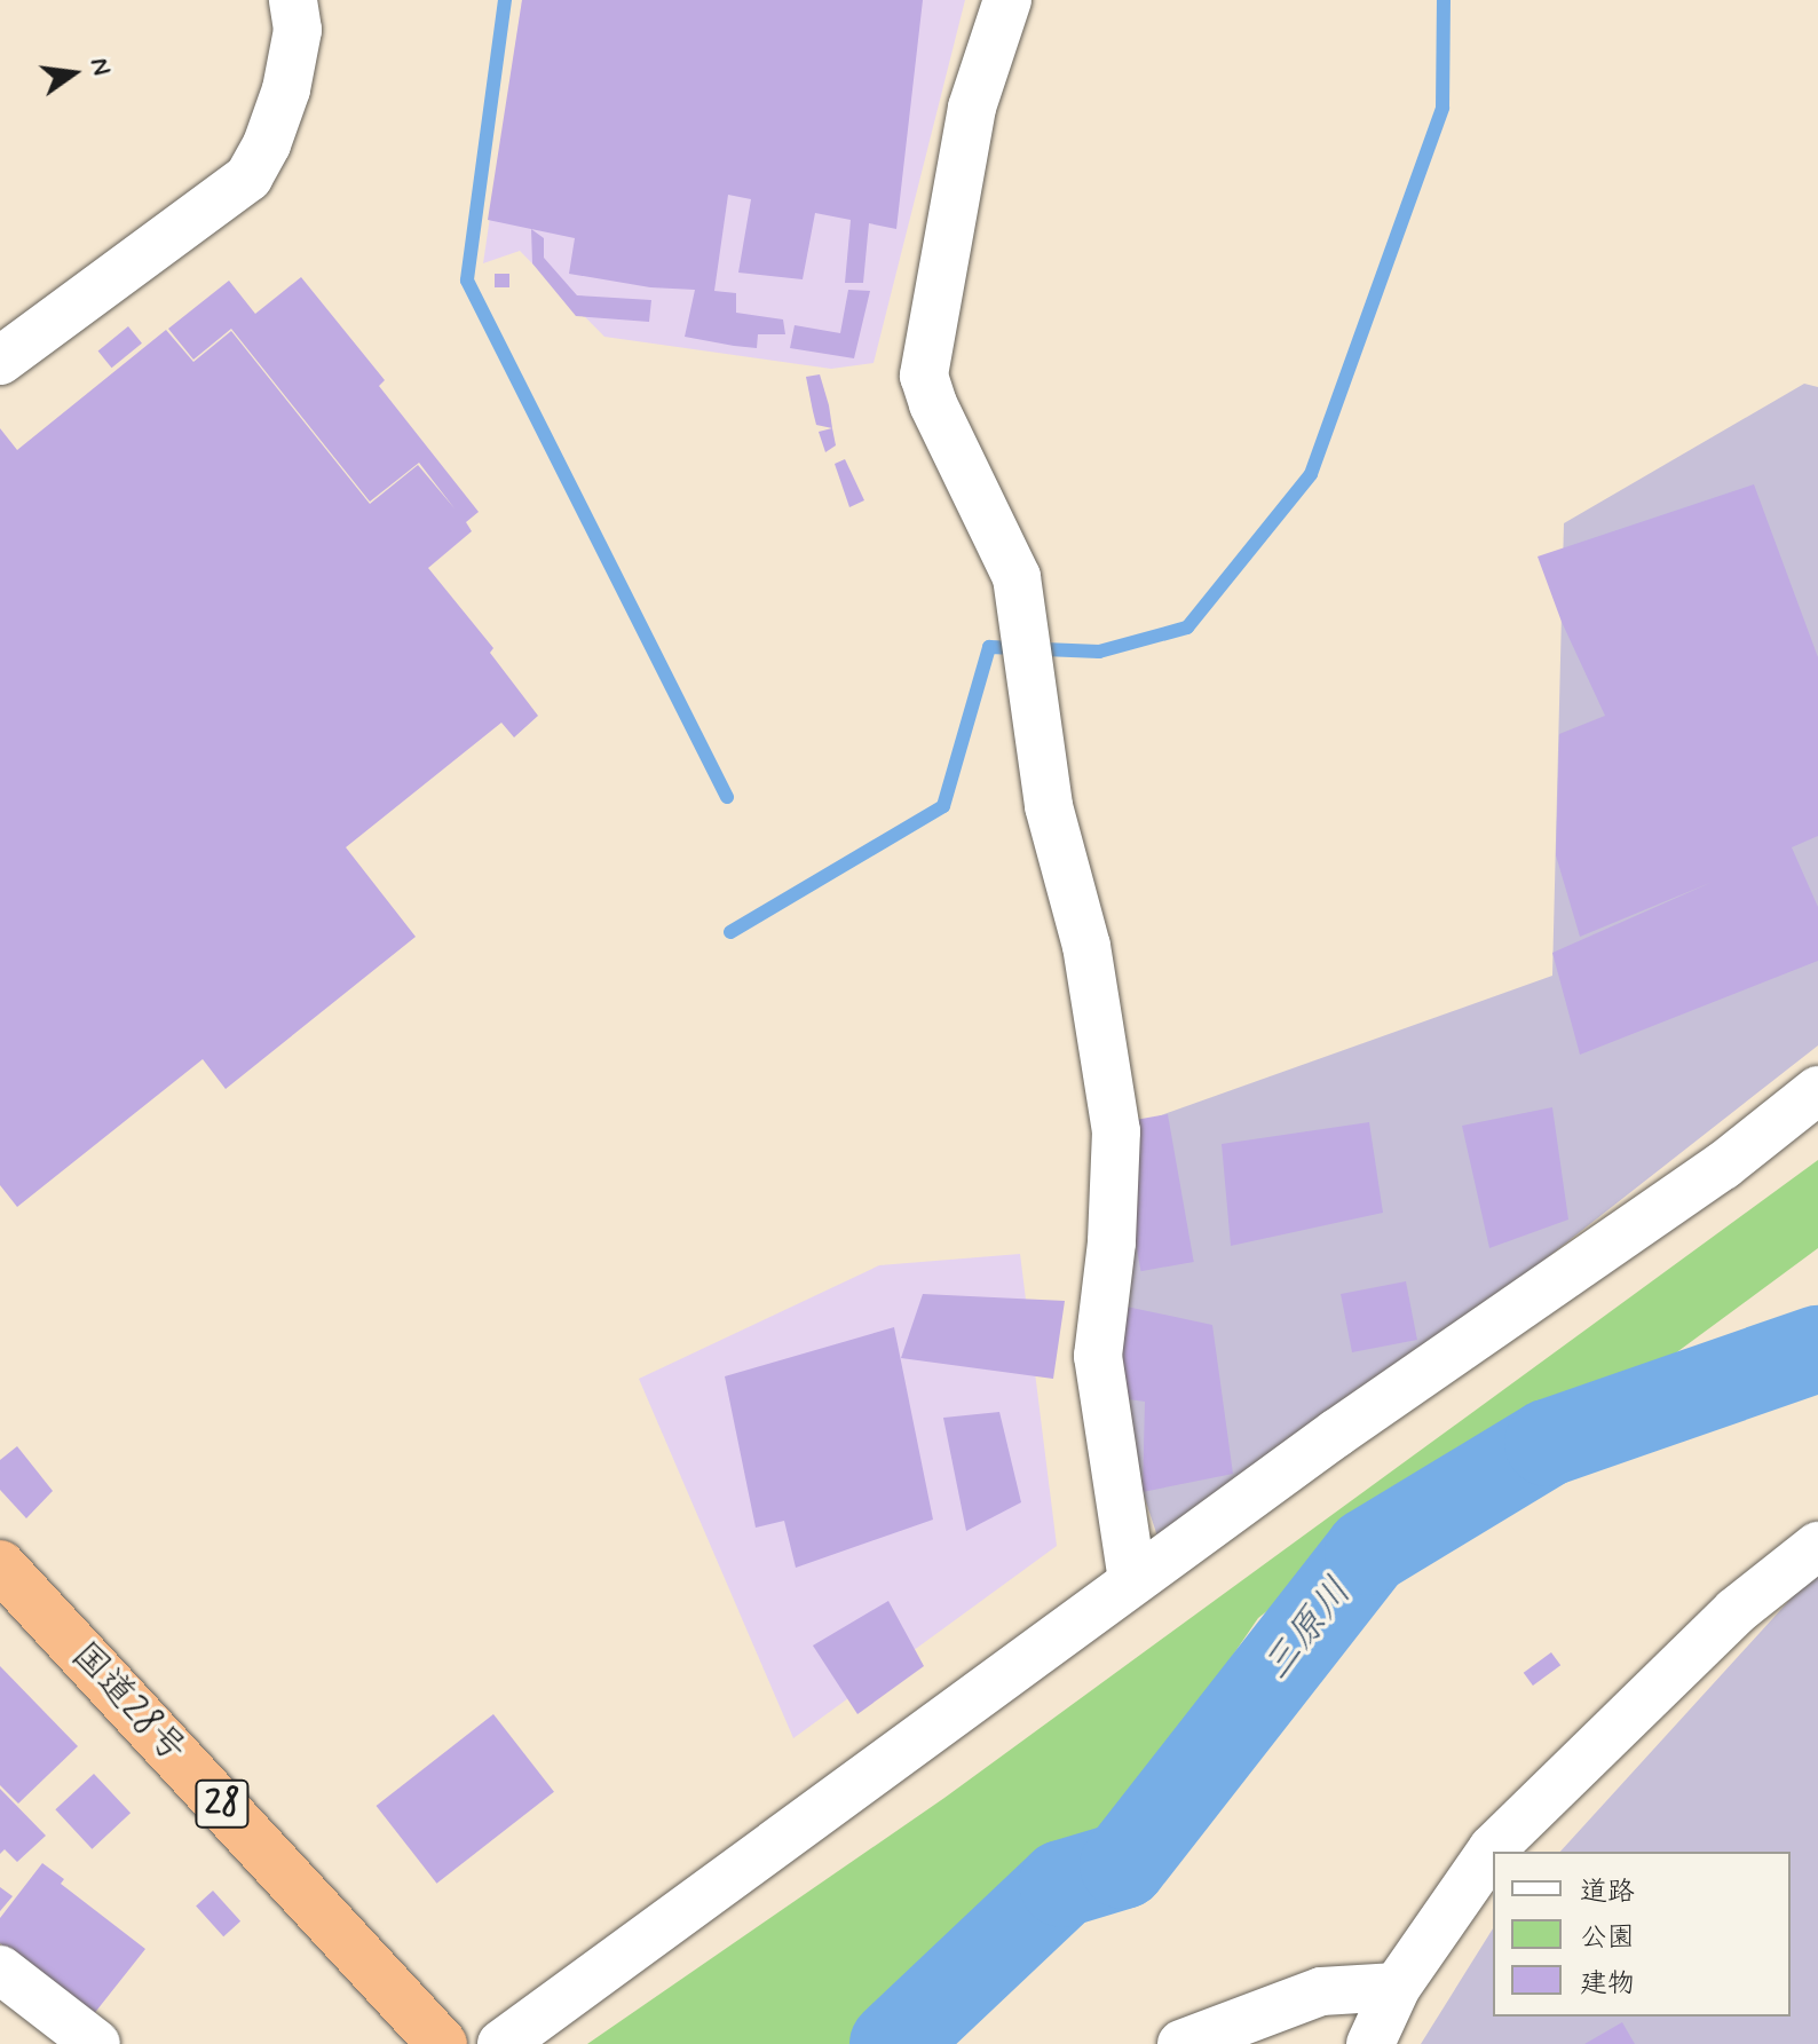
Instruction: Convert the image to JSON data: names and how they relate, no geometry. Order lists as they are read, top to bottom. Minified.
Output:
{"streets":{"highway":["国道28号","28"]},"water":["三原川"],"legend":["道路","公園","建物"],"north":"right"}
